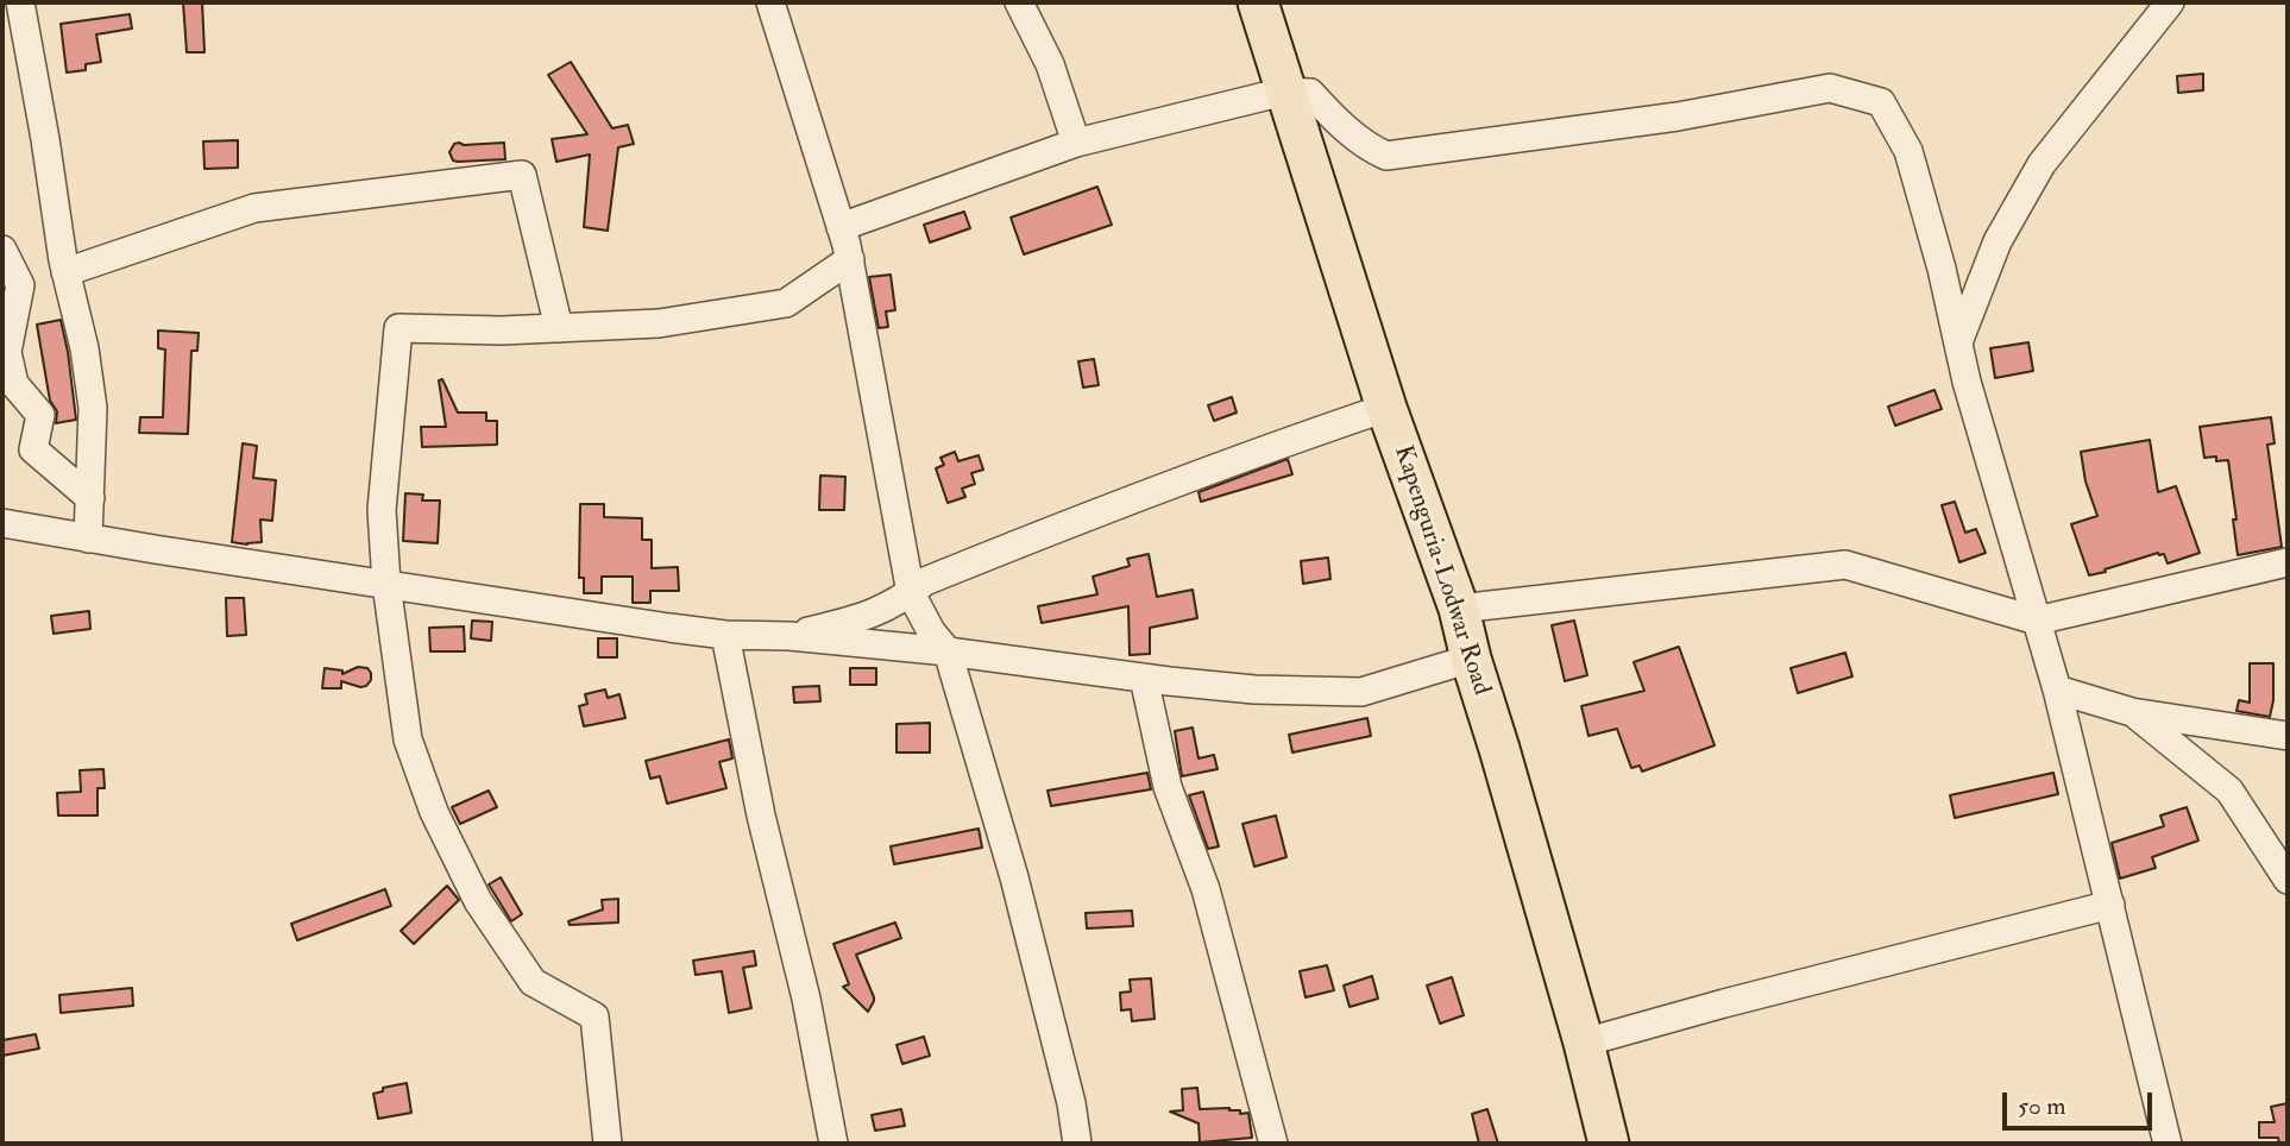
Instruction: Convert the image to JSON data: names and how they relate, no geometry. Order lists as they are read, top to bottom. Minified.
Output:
{"streets":{"highway":["Kapenguria-Lodwar Road"]},"scale_bar":"50 m"}
